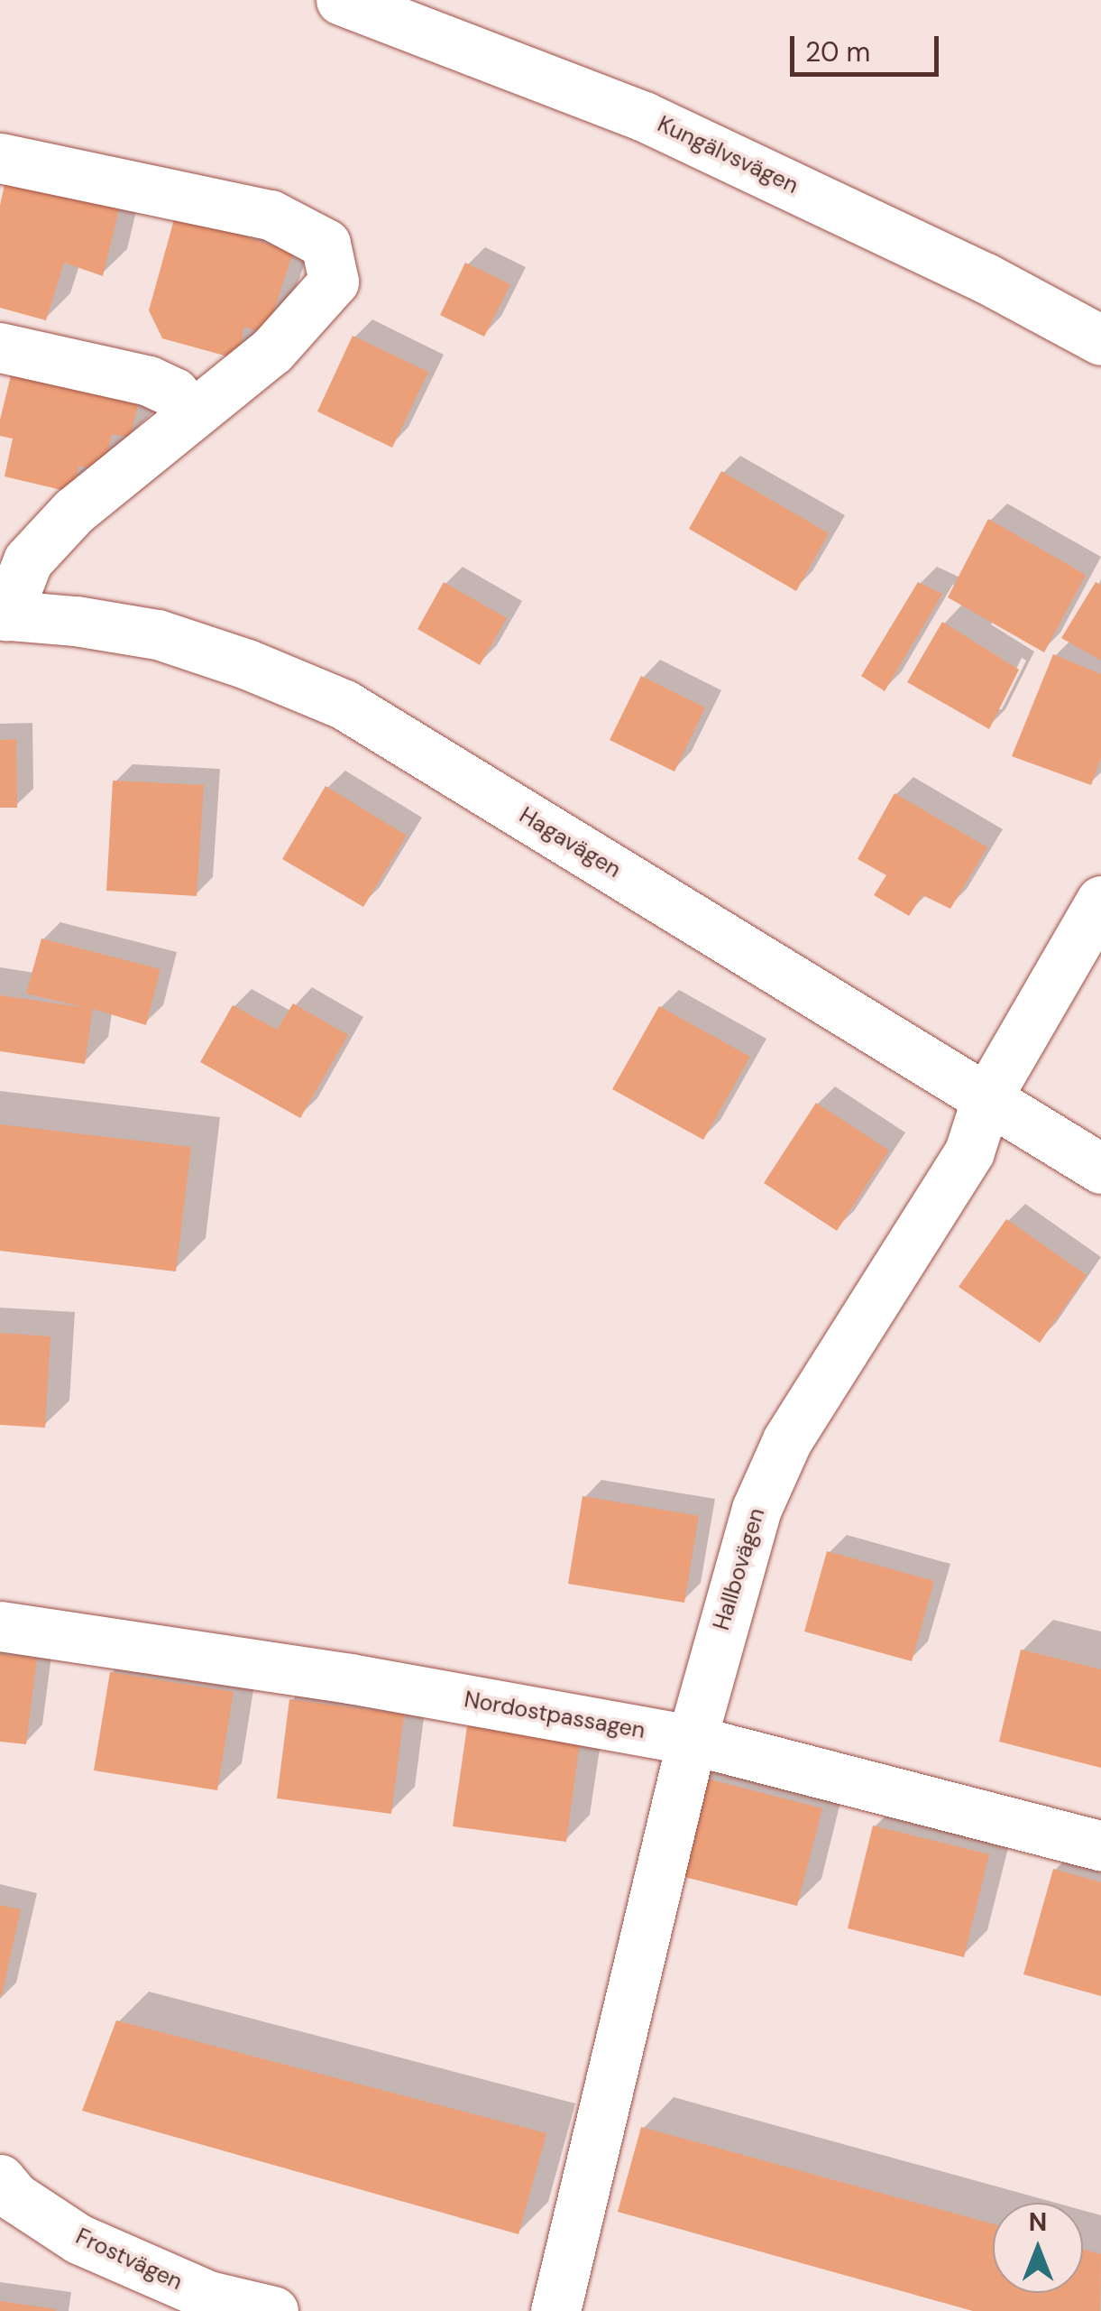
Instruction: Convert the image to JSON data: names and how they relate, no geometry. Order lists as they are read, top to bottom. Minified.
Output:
{"streets":{"street":["Kungälvsvägen","Hagavägen","Hallbovägen","Nordostpassagen","Frostvägen"]},"crossings":[["Hagavägen","Hallbovägen"],["Hallbovägen","Nordostpassagen"]],"scale_bar":"20 m","north":"top"}
